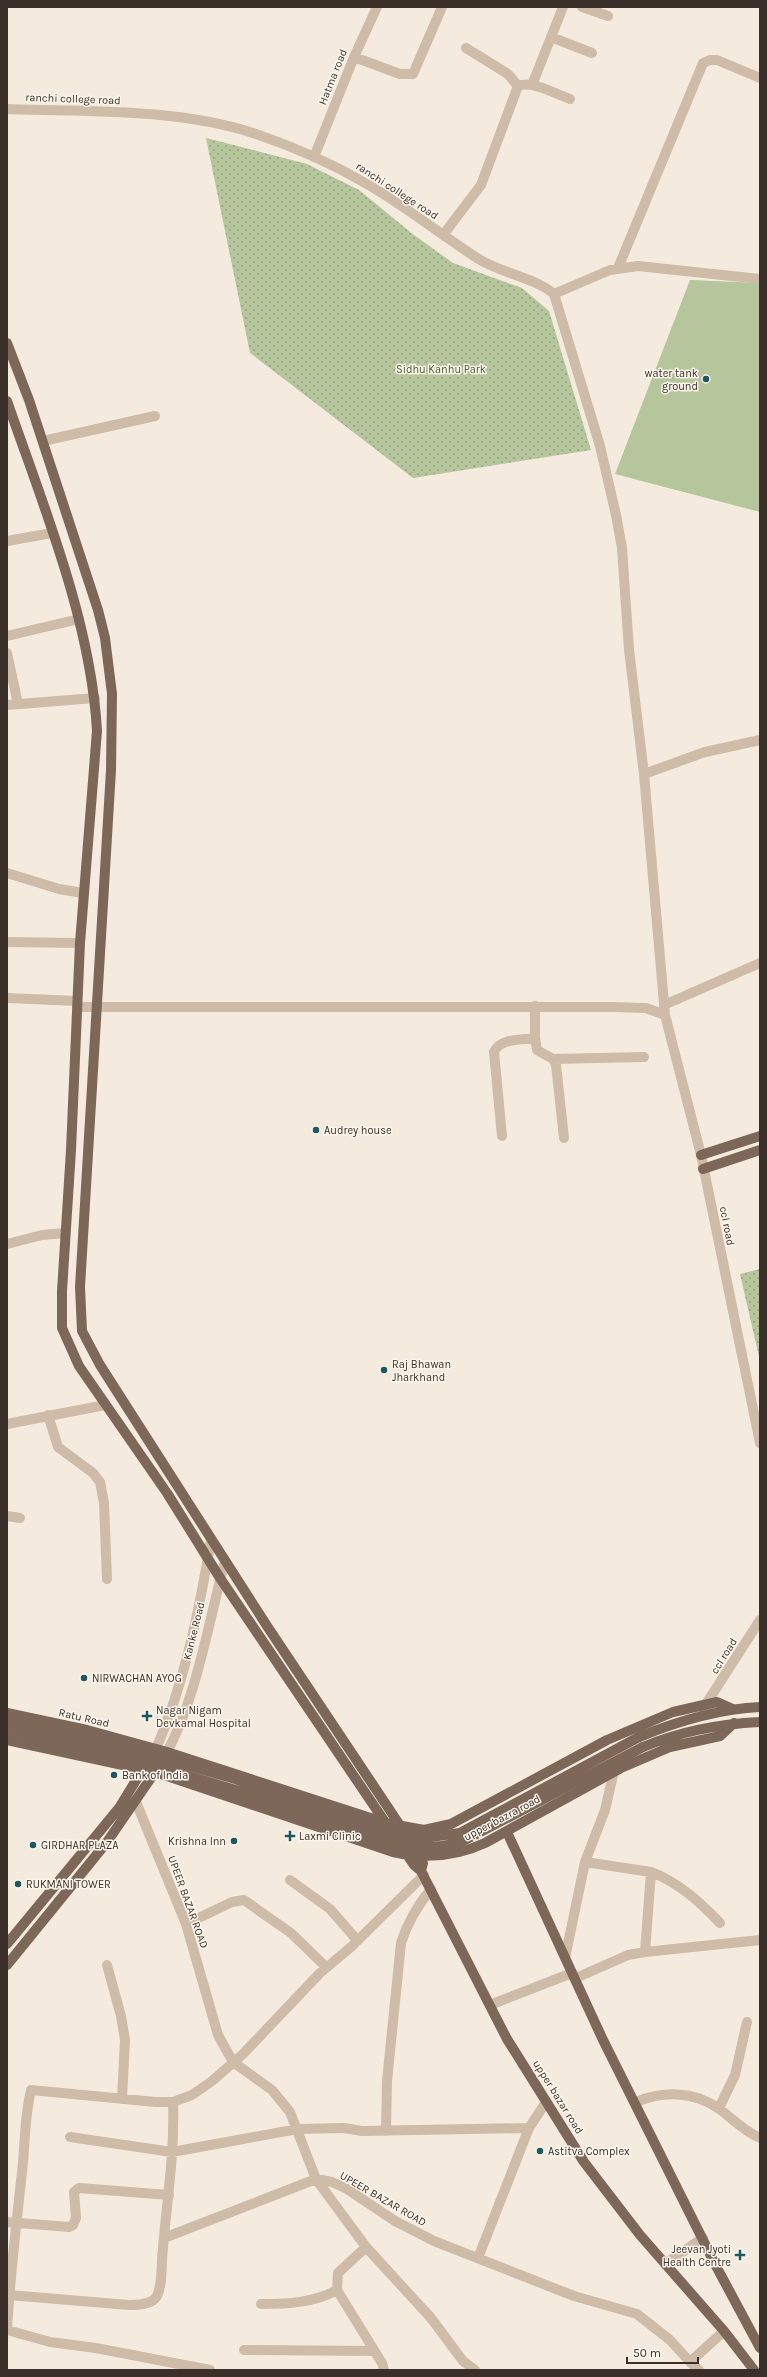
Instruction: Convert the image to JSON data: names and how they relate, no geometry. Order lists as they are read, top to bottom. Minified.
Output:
{"streets":{"main road":["Ratu Road","upper bazra road","upper bazar road"],"street":["Hatma road","ranchi college road","ccl road","Kanke Road","UPEER BAZAR ROAD"]},"crossings":[["Hatma road","ranchi college road"],["ranchi college road","ccl road"],["ccl road","upper bazra road"],["Kanke Road","Ratu Road"],["Kanke Road","upper bazra road"],["Kanke Road","upper bazar road"],["Ratu Road","upper bazra road"],["upper bazra road","upper bazar road"]],"parks":["Sidhu Kanhu Park"],"places":{"other":["water tank ground","Audrey house","Raj Bhawan Jharkhand","NIRWACHAN AYOG","Bank of India","Krishna Inn","GIRDHAR PLAZA","RUKMANI TOWER","Astitva Complex"],"health":["Nagar Nigam Devkamal Hospital","Laxmi Clinic","Jeevan Jyoti Health Centre"]},"scale_bar":"50 m"}
